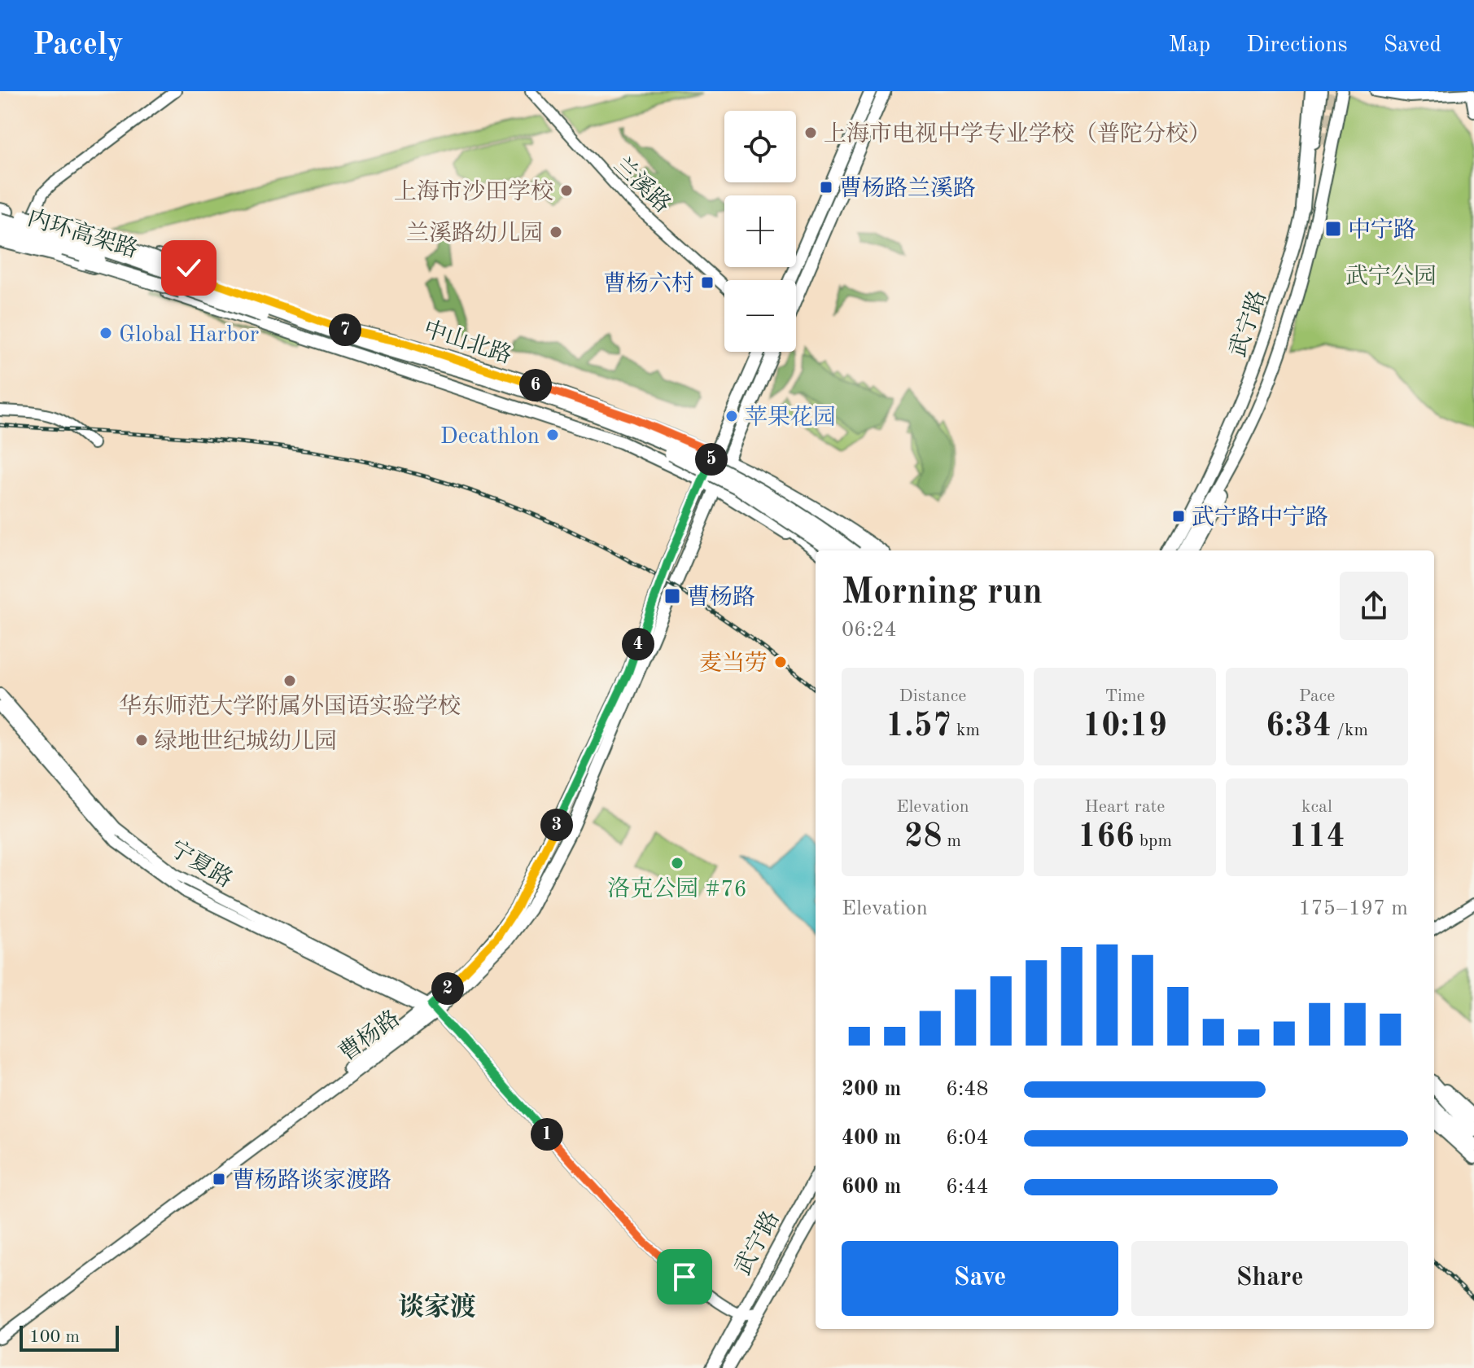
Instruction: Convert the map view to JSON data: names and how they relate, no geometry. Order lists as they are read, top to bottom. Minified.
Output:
{"streets":{"highway":["内环高架路"],"main road":["兰溪路","武宁路","中山北路","宁夏路","曹杨路"]},"crossings":[["内环高架路","中山北路"],["中山北路","曹杨路"],["宁夏路","曹杨路"]],"districts":["谈家渡"],"parks":["武宁公园"],"places":{"other":["上海市电视中学专业学校（普陀分校）","上海市沙田学校","兰溪路幼儿园","Global Harbor","苹果花园","Decathlon","麦当劳","华东师范大学附属外国语实验学校","绿地世纪城幼儿园","洛克公园 #76"],"transit":["曹杨路兰溪路","中宁路","曹杨六村","武宁路中宁路","曹杨路","曹杨路谈家渡路"]},"scale_bar":"100 m","page":{"header":"Pacely","nav":["Map","Directions","Saved"],"map_buttons":["+","−"],"pins":["7","6","5","4","3","2","1"],"heading":["Morning run","06:24"],"stats":[["Distance","1.57 km"],["Time","10:19"],["Pace","6:34 /km"],["Elevation","28 m"],["Heart rate","166 bpm"],["kcal","114"]],"chart":["Elevation","175–197 m"],"list":[{"name":"200 m","note":"6:48"},{"name":"400 m","note":"6:04"},{"name":"600 m","note":"6:44"}],"buttons":["Save","Share"],"scale":"100 m"}}
